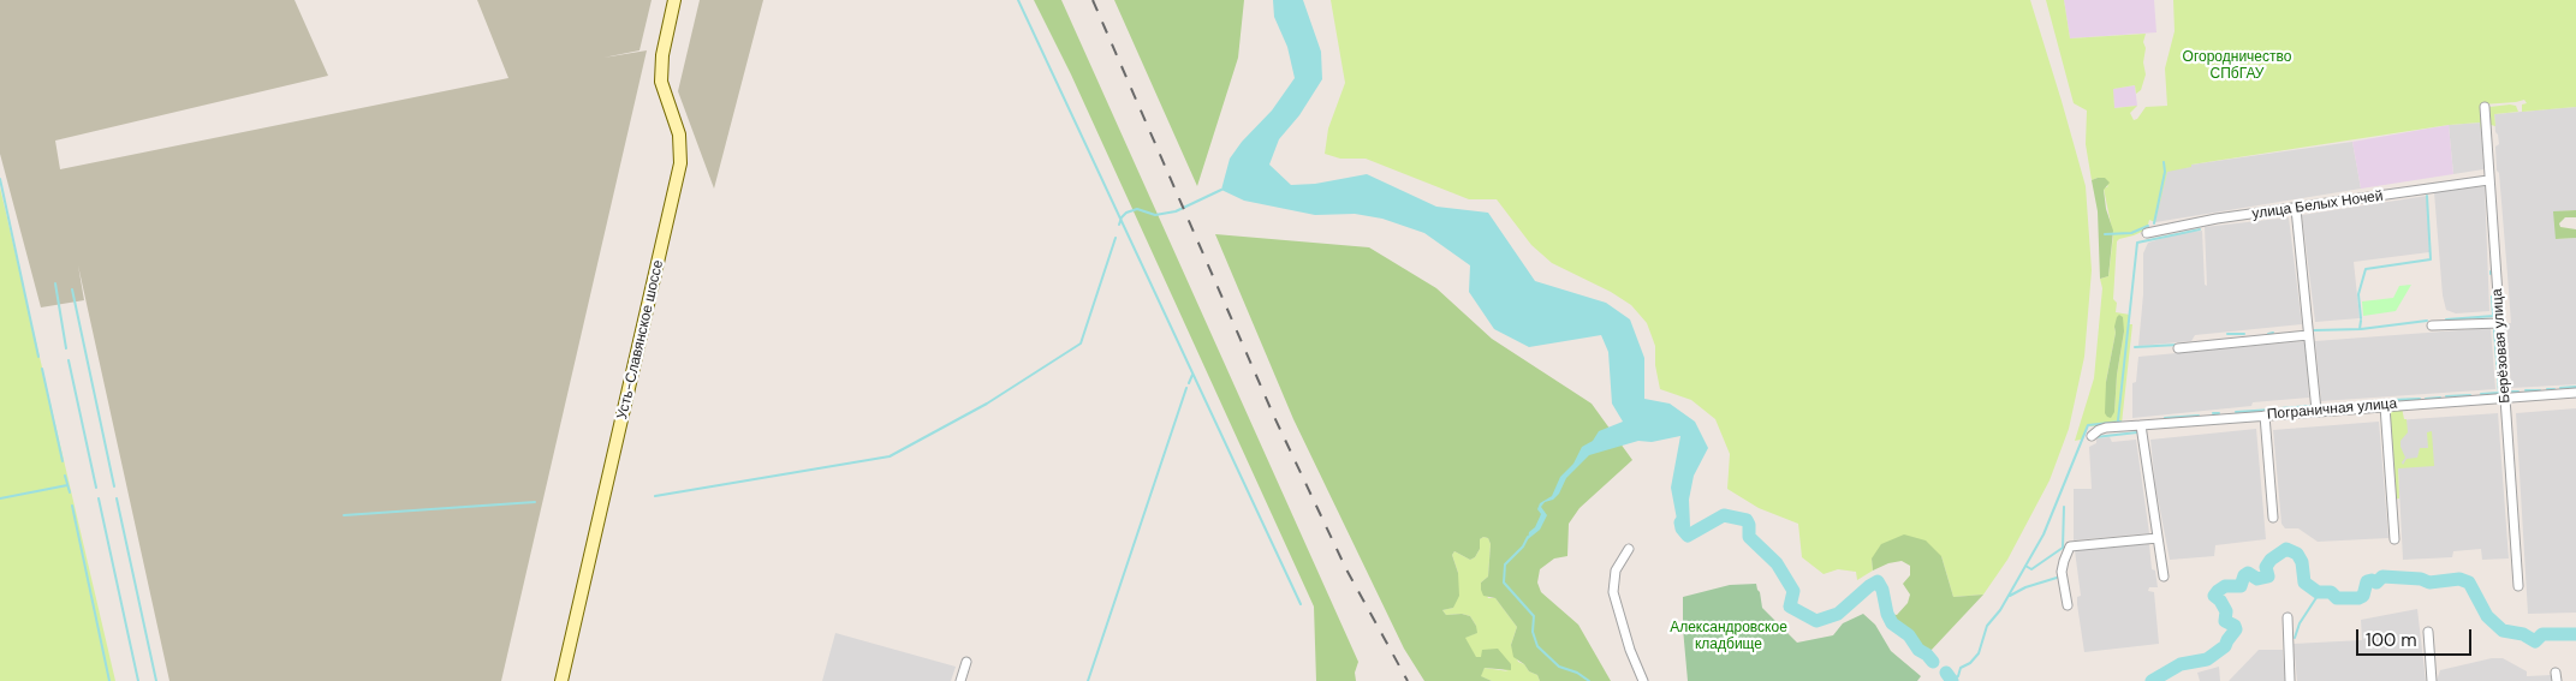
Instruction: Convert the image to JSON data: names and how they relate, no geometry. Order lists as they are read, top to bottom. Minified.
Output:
{"streets":{"street":["улица Белых Ночей","Усть-Славянское шоссе","Берёзовая улица","Пограничная улица"]},"crossings":[["улица Белых Ночей","Берёзовая улица"],["Берёзовая улица","Пограничная улица"]],"parks":["Огородничество СПбГАУ","Александровское кладбище"],"scale_bar":"100 m"}
